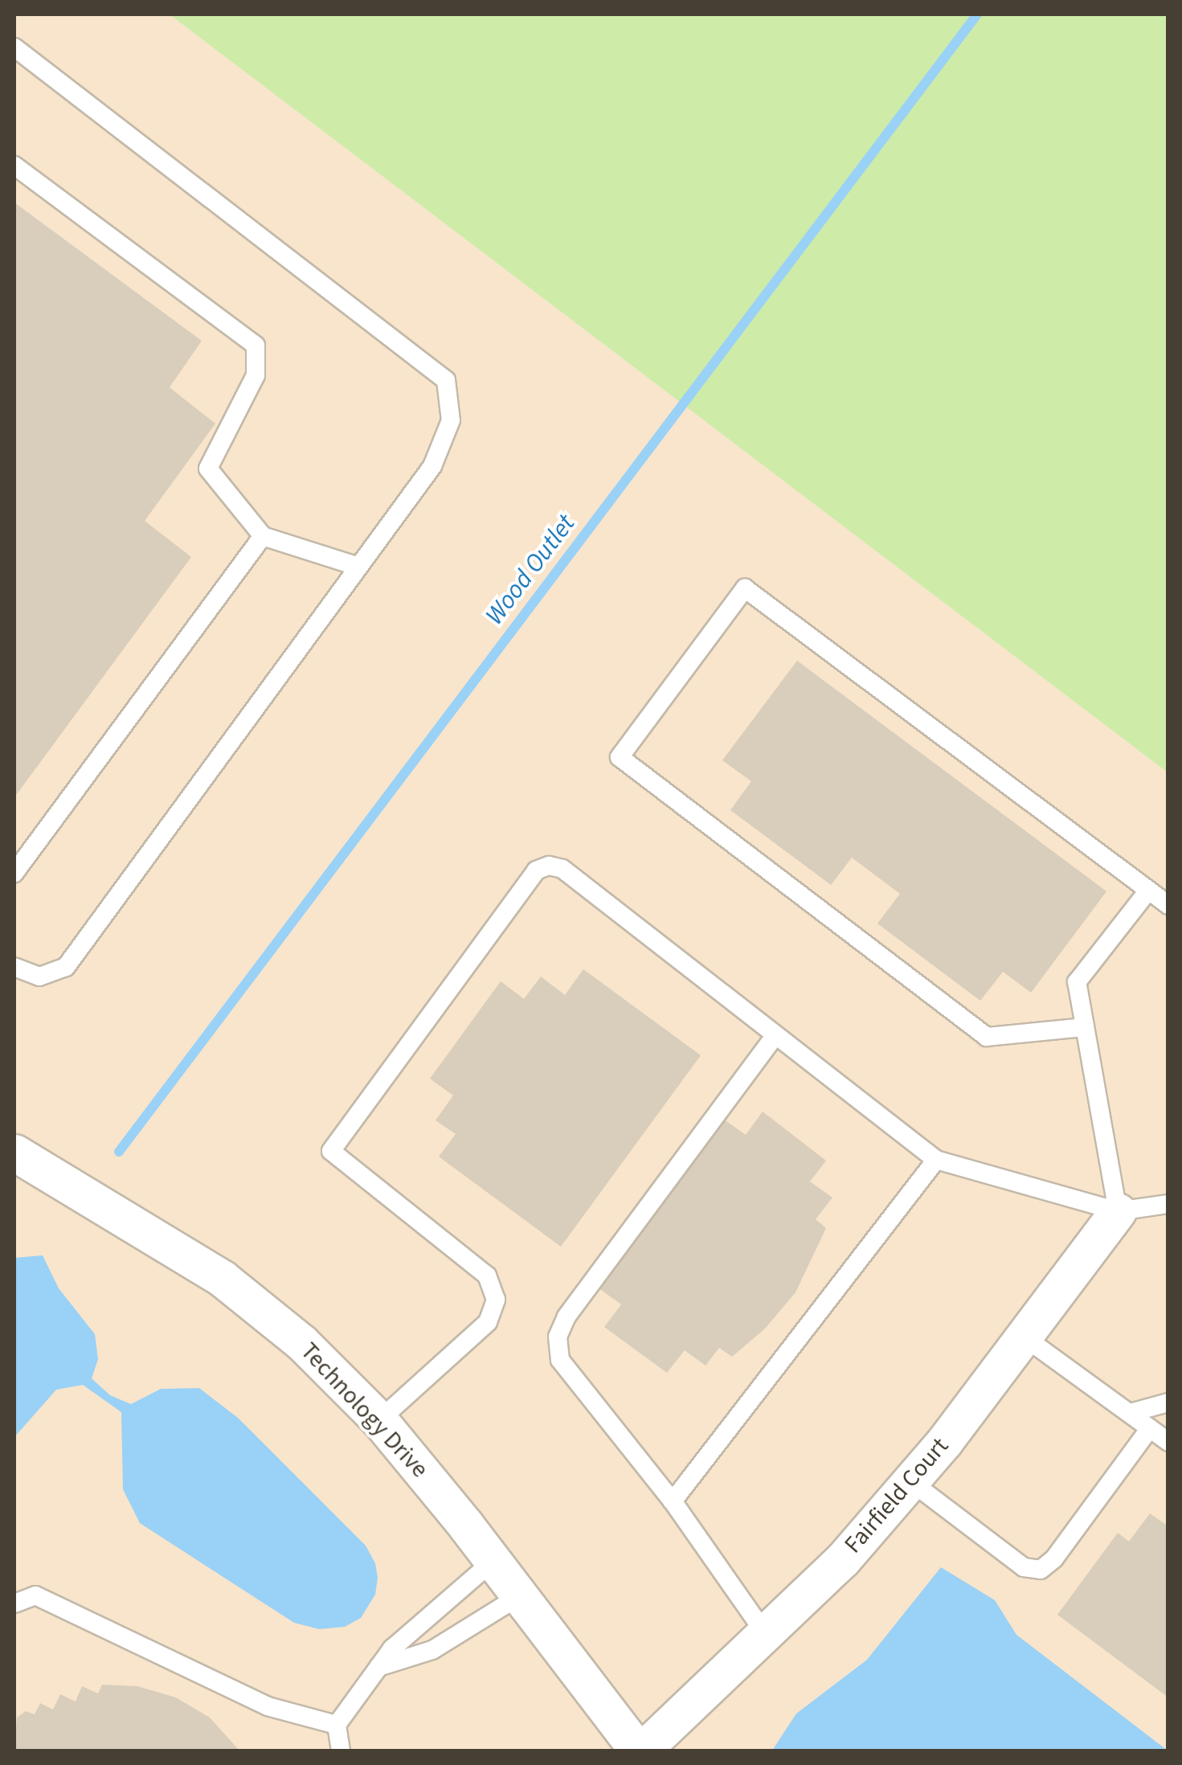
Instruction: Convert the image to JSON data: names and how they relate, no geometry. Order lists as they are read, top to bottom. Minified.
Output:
{"streets":{"street":["Technology Drive","Fairfield Court"]},"crossings":[["Technology Drive","Fairfield Court"]],"water":["Wood Outlet"]}
